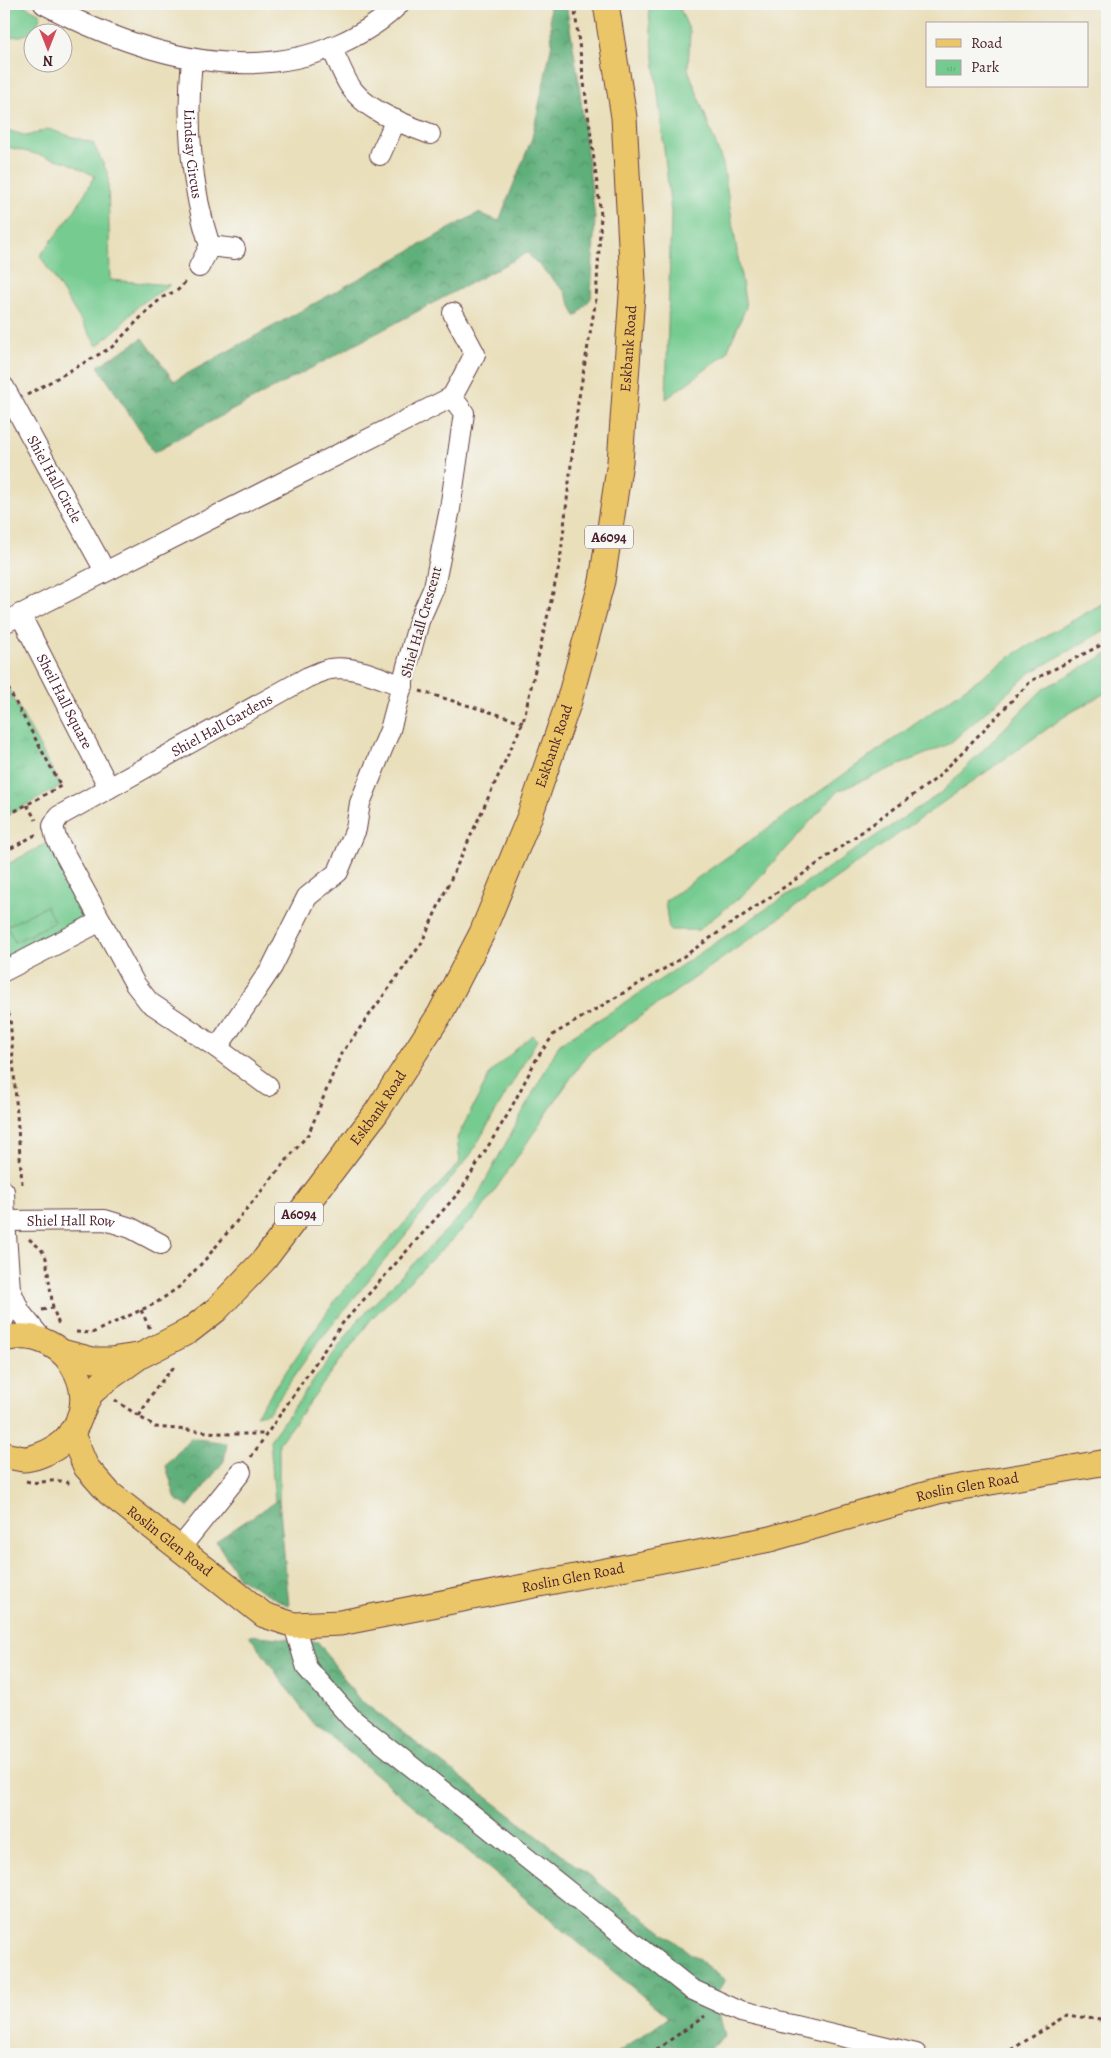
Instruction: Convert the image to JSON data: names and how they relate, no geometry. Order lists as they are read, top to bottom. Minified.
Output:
{"streets":{"main road":["Eskbank Road","A6094","Roslin Glen Road"],"street":["Lindsay Circus","Shiel Hall Circle","Shiel Hall Crescent","Sheil Hall Square","Shiel Hall Gardens","Shiel Hall Row"]},"crossings":[["Eskbank Road","Roslin Glen Road"],["Shiel Hall Crescent","Shiel Hall Gardens"],["Sheil Hall Square","Shiel Hall Gardens"]],"legend":["Road","Park"],"north":"bottom"}
